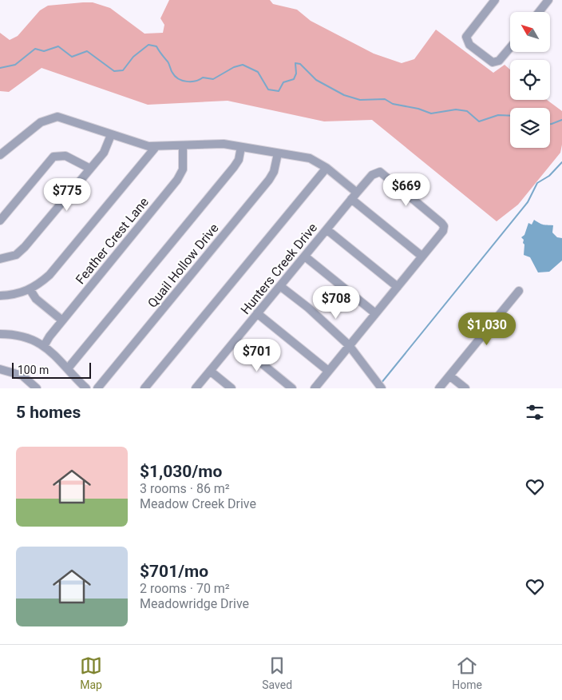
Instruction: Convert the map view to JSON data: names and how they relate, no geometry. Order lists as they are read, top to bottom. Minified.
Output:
{"streets":{"street":["Feather Crest Lane","Quail Hollow Drive","Hunters Creek Drive"]},"scale_bar":"100 m","north":"top left","page":{"price":["$669","$775","$708","$1,030","$701"],"scale":"100 m","heading":"5 homes","list":[{"name":"$1,030/mo","note":"3 rooms · 86 m² · Meadow Creek Drive"},{"name":"$701/mo","note":"2 rooms · 70 m² · Meadowridge Drive"}],"tabs":["Map","Saved","Home"]}}
